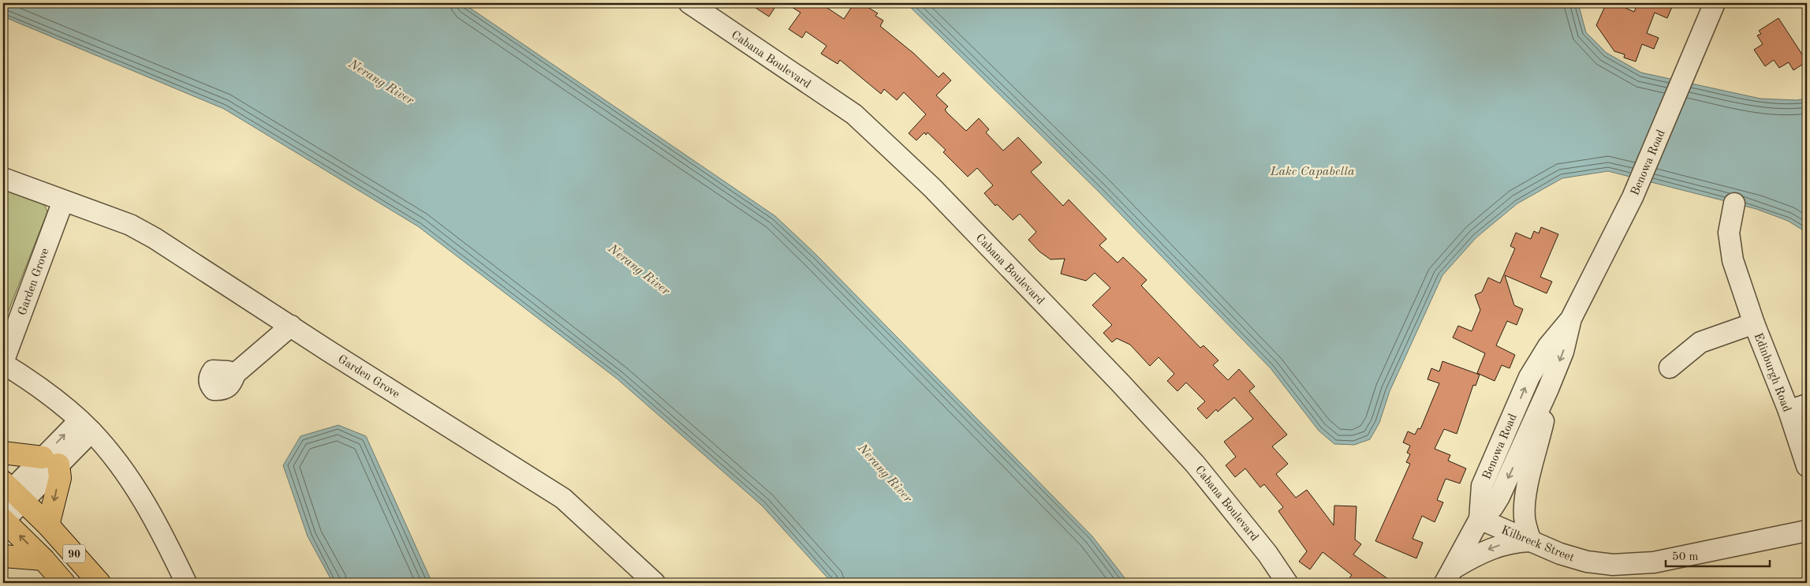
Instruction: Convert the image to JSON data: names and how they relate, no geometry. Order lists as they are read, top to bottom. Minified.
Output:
{"streets":{"main road":["90"],"street":["Cabana Boulevard","Benowa Road","Garden Grove","Edinburgh Road","Kilbreck Street"]},"crossings":[["Benowa Road","Kilbreck Street"]],"water":["Nerang River","Lake Capabella"],"scale_bar":"50 m"}
